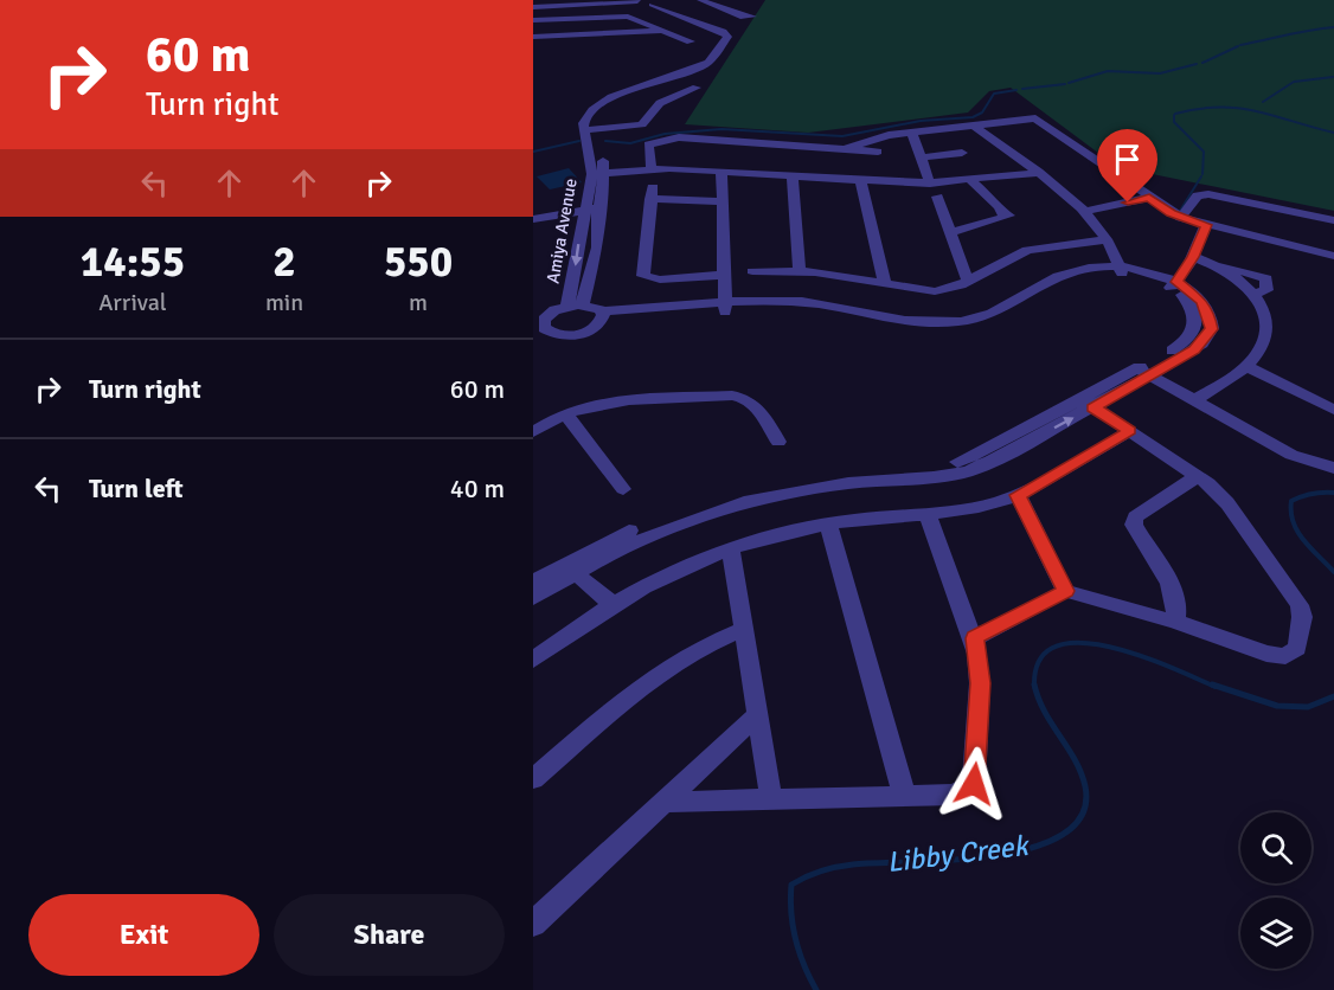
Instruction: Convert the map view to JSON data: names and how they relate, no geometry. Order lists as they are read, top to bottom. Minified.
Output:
{"streets":{"street":["Amiya Avenue"]},"water":["Libby Creek"],"page":{"turn":["60 m","Turn right"],"eta":["14:55","Arrival","2","min","550","m"],"list":[{"name":"Turn right","value":"60 m"},{"name":"Turn left","value":"40 m"}],"buttons":["Exit","Share"]}}
